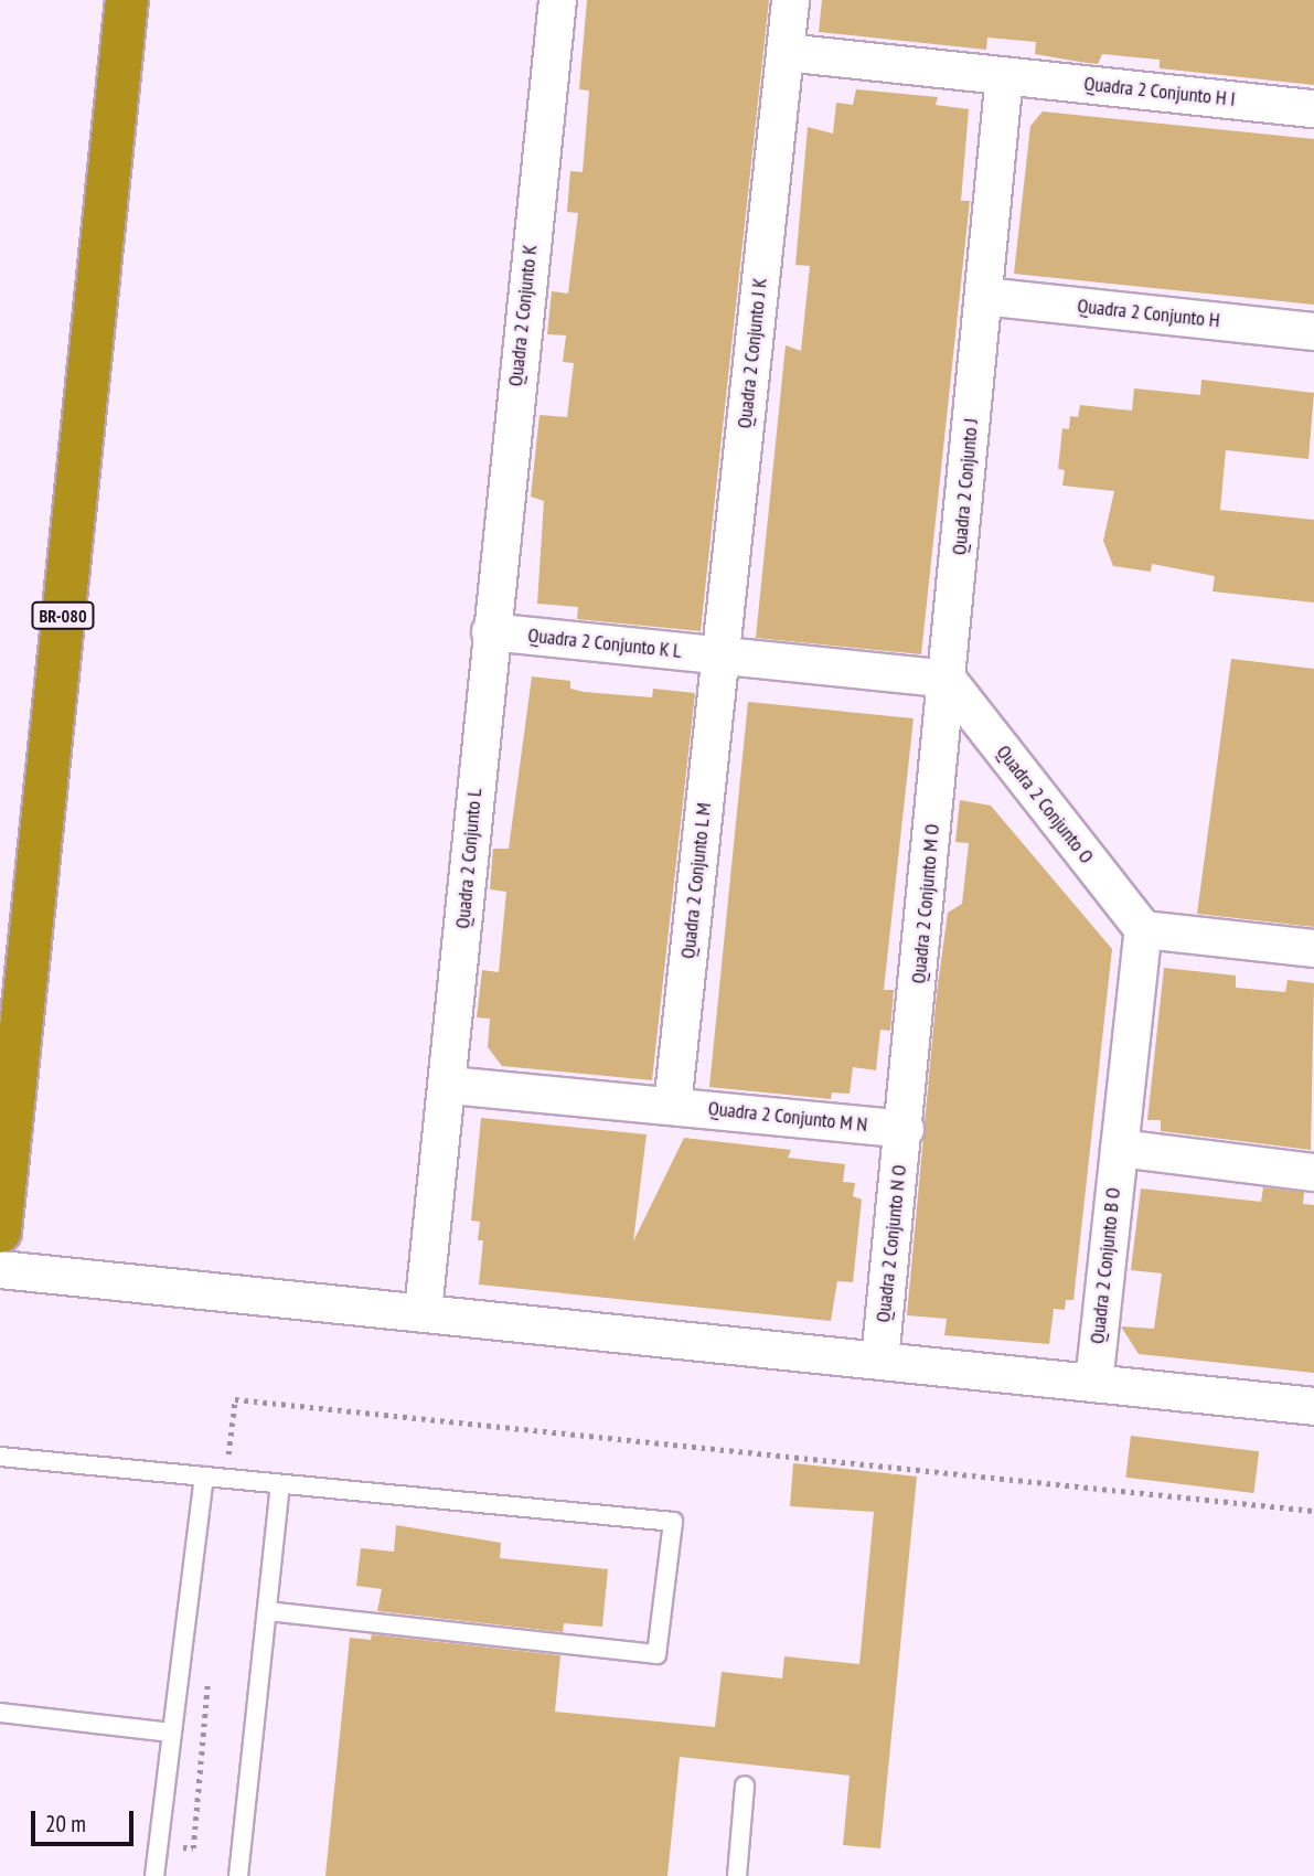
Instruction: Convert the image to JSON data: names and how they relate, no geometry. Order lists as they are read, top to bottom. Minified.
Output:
{"streets":{"highway":["BR-080"],"street":["Quadra 2 Conjunto H I","Quadra 2 Conjunto H","Quadra 2 Conjunto K","Quadra 2 Conjunto J K","Quadra 2 Conjunto J","Quadra 2 Conjunto K L","Quadra 2 Conjunto O","Quadra 2 Conjunto L","Quadra 2 Conjunto L M","Quadra 2 Conjunto M O","Quadra 2 Conjunto M N","Quadra 2 Conjunto N O","Quadra 2 Conjunto B O"]},"crossings":[["Quadra 2 Conjunto H I","Quadra 2 Conjunto J K"],["Quadra 2 Conjunto H I","Quadra 2 Conjunto J"],["Quadra 2 Conjunto H","Quadra 2 Conjunto J"],["Quadra 2 Conjunto K","Quadra 2 Conjunto K L"],["Quadra 2 Conjunto K","Quadra 2 Conjunto L"],["Quadra 2 Conjunto J K","Quadra 2 Conjunto K L"],["Quadra 2 Conjunto J K","Quadra 2 Conjunto L M"],["Quadra 2 Conjunto J","Quadra 2 Conjunto K L"],["Quadra 2 Conjunto J","Quadra 2 Conjunto O"],["Quadra 2 Conjunto J","Quadra 2 Conjunto M O"],["Quadra 2 Conjunto K L","Quadra 2 Conjunto O"],["Quadra 2 Conjunto K L","Quadra 2 Conjunto L"],["Quadra 2 Conjunto K L","Quadra 2 Conjunto L M"],["Quadra 2 Conjunto K L","Quadra 2 Conjunto M O"],["Quadra 2 Conjunto O","Quadra 2 Conjunto M O"],["Quadra 2 Conjunto O","Quadra 2 Conjunto B O"],["Quadra 2 Conjunto L","Quadra 2 Conjunto M N"],["Quadra 2 Conjunto L M","Quadra 2 Conjunto M N"],["Quadra 2 Conjunto M O","Quadra 2 Conjunto M N"],["Quadra 2 Conjunto M O","Quadra 2 Conjunto N O"],["Quadra 2 Conjunto M N","Quadra 2 Conjunto N O"]],"scale_bar":"20 m"}
